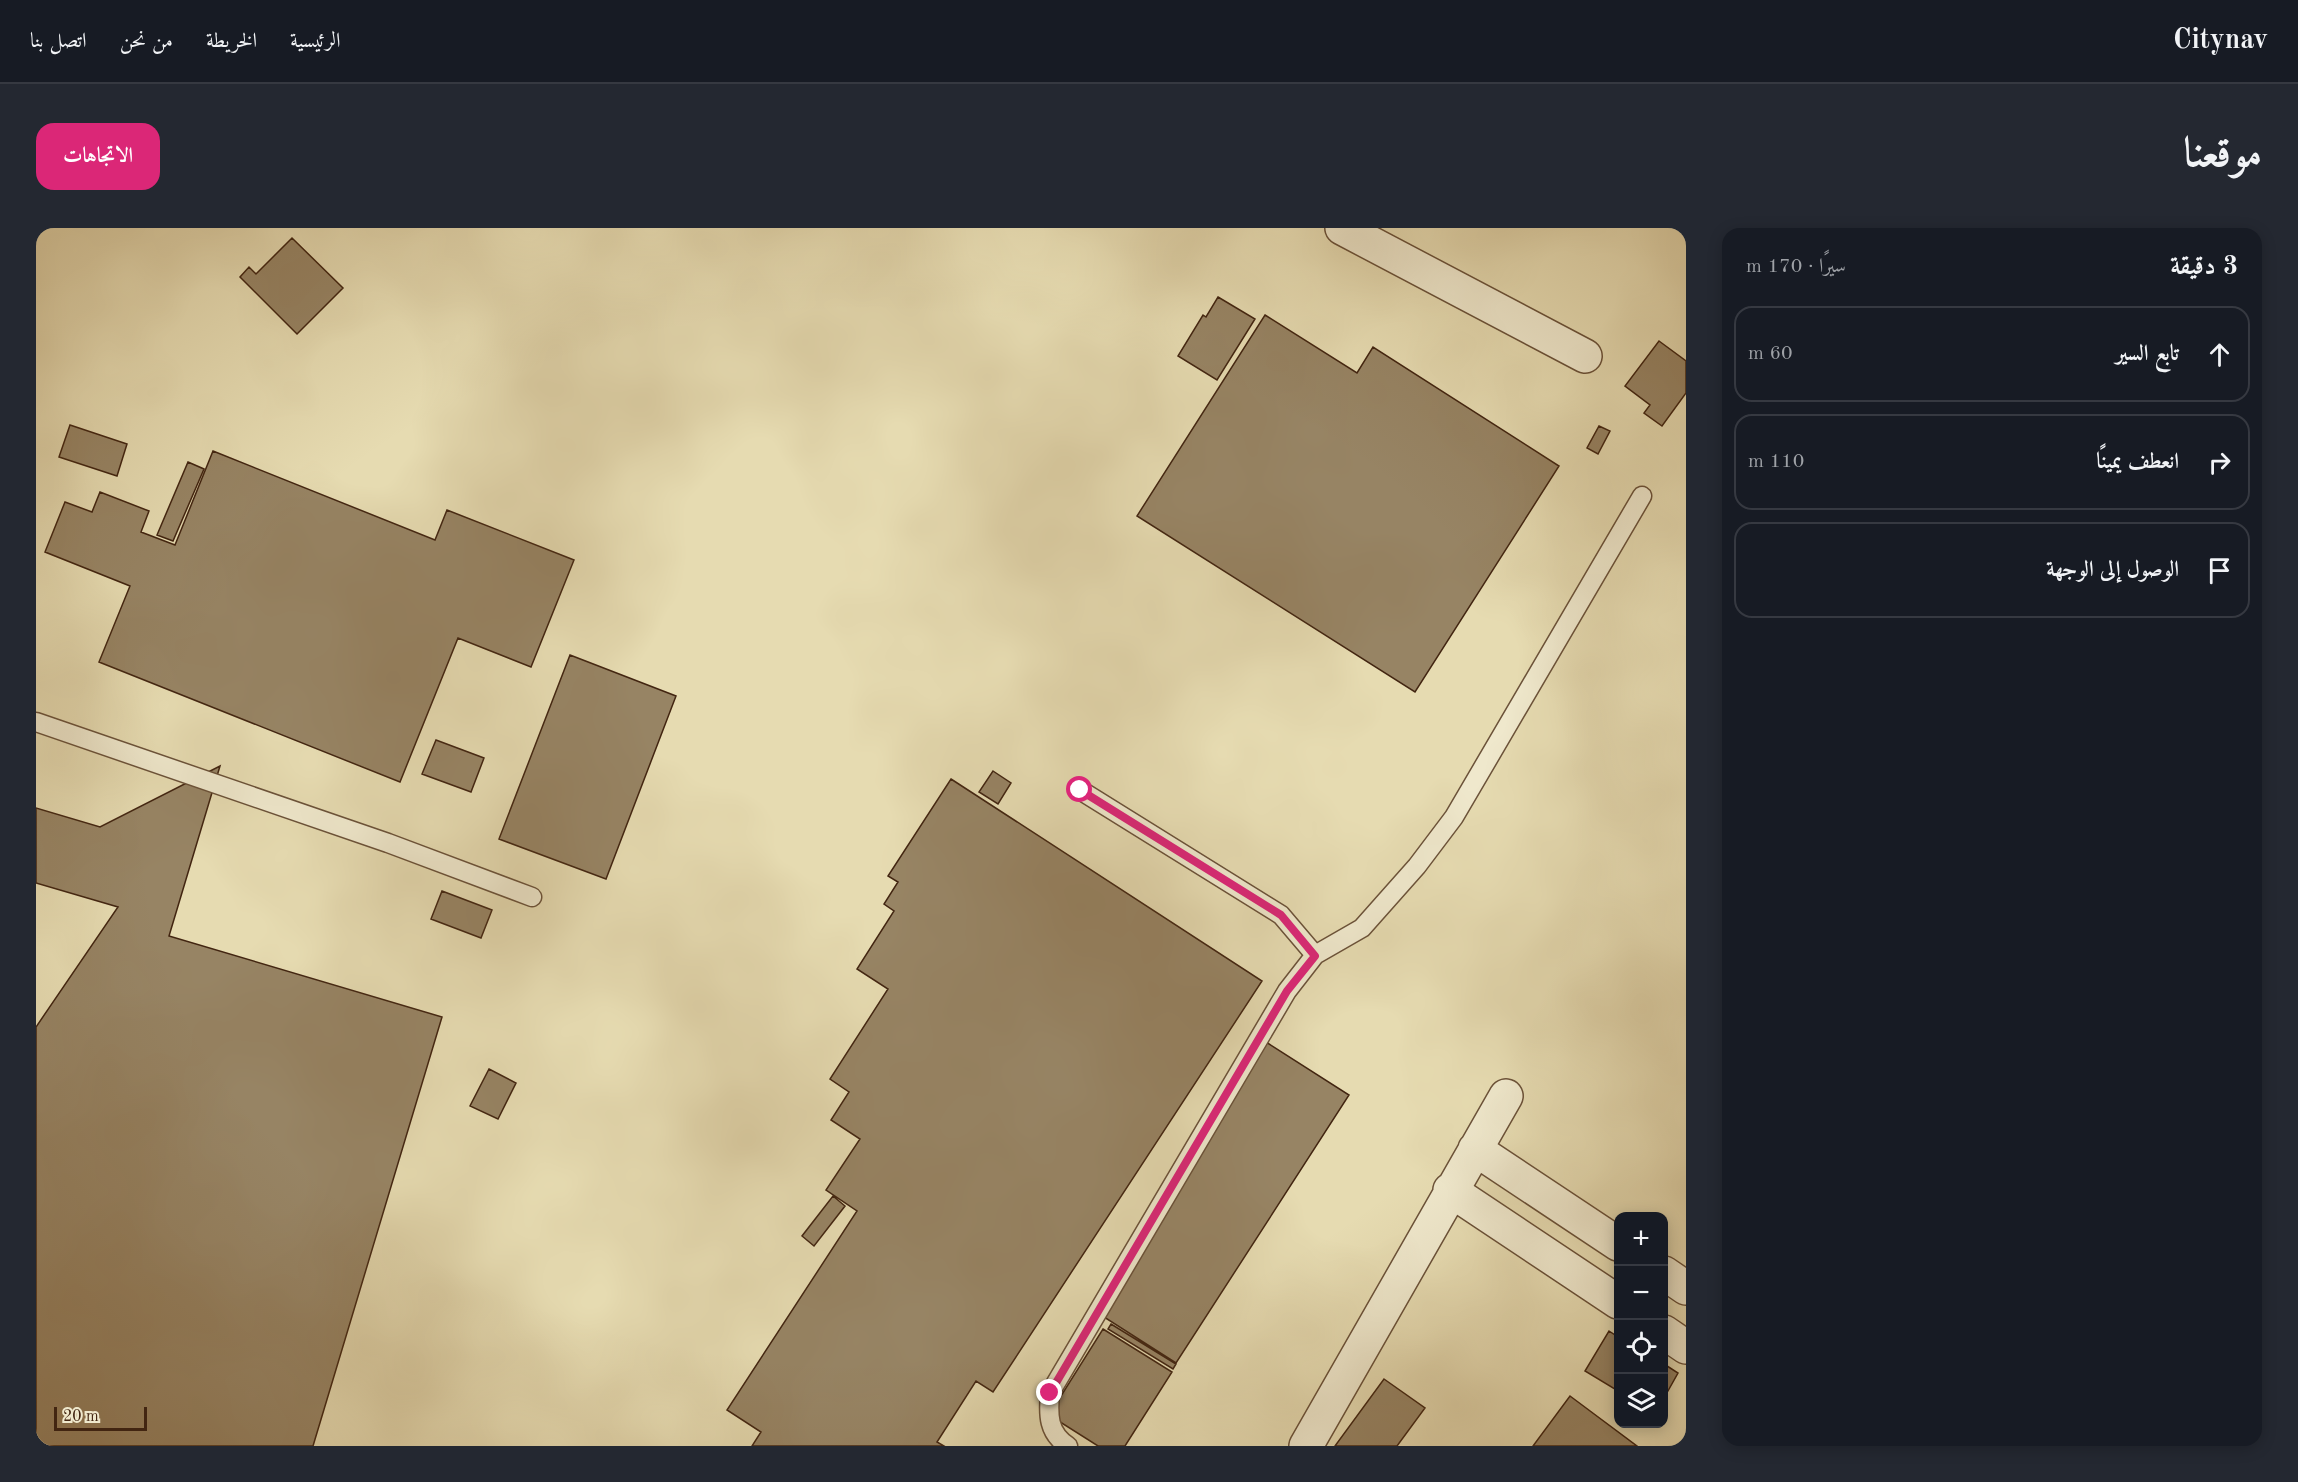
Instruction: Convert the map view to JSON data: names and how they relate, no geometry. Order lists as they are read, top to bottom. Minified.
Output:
{"scale_bar":"20 m","page":{"header":"Citynav","nav":["الرئيسية","الخريطة","من نحن","اتصل بنا"],"title":"موقعنا","buttons":"الاتجاهات","heading":["3 دقيقة","سيرًا · 170 m"],"list":[["تابع السير","60 m"],["انعطف يمينًا","110 m"],"الوصول إلى الوجهة"],"map_buttons":["+","−"],"scale":"20 m"}}
